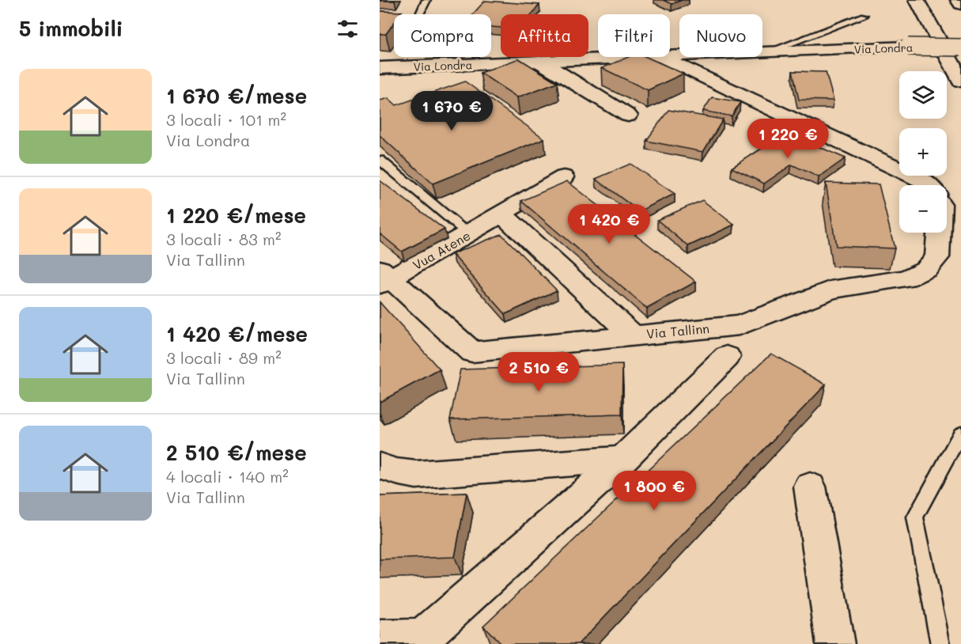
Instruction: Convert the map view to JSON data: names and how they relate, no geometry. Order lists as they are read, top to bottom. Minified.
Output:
{"streets":{"main road":["Via Londra","Vua Atene","Via Tallinn"]},"crossings":[["Vua Atene","Via Tallinn"]],"page":{"heading":"5 immobili","chip":["Compra","Affitta","Filtri","Nuovo"],"list":[{"name":"1 670 €/mese","note":"3 locali · 101 m² · Via Londra"},{"name":"1 220 €/mese","note":"3 locali · 83 m² · Via Tallinn"},{"name":"1 420 €/mese","note":"3 locali · 89 m² · Via Tallinn"},{"name":"2 510 €/mese","note":"4 locali · 140 m² · Via Tallinn"}],"map_buttons":["+","−"],"price":["1 670 €","1 220 €","1 420 €","2 510 €","1 800 €"]}}
